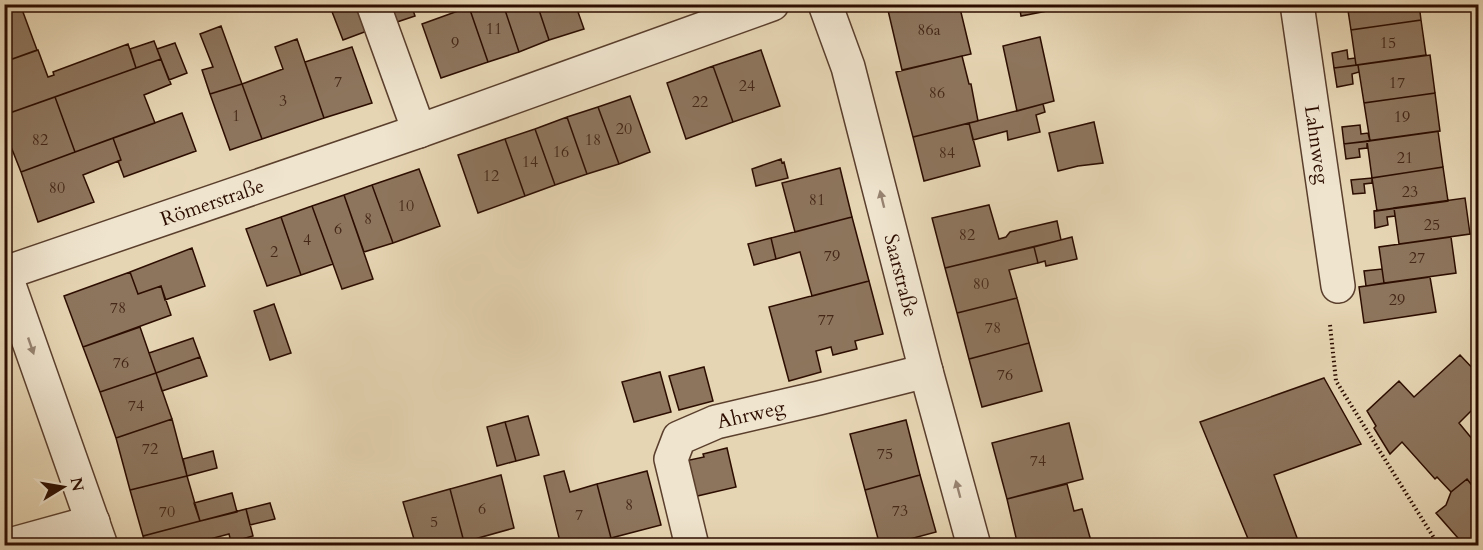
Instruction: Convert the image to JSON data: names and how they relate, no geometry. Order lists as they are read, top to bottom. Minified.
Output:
{"streets":{"street":["Lahnweg","Römerstraße","Saarstraße","Ahrweg"]},"crossings":[["Saarstraße","Ahrweg"]],"one_way":["Saarstraße"],"house_numbers":["11","86a","9","15","7","17","24","86","3","22","1","19","20","82","18","16","84","21","14","12","80","23","81","10","8","25","6","82","4","2","79","27","80","29","78","77","78","76","76","74","72","75","74","8","6","73","70","7","5"],"north":"right"}
